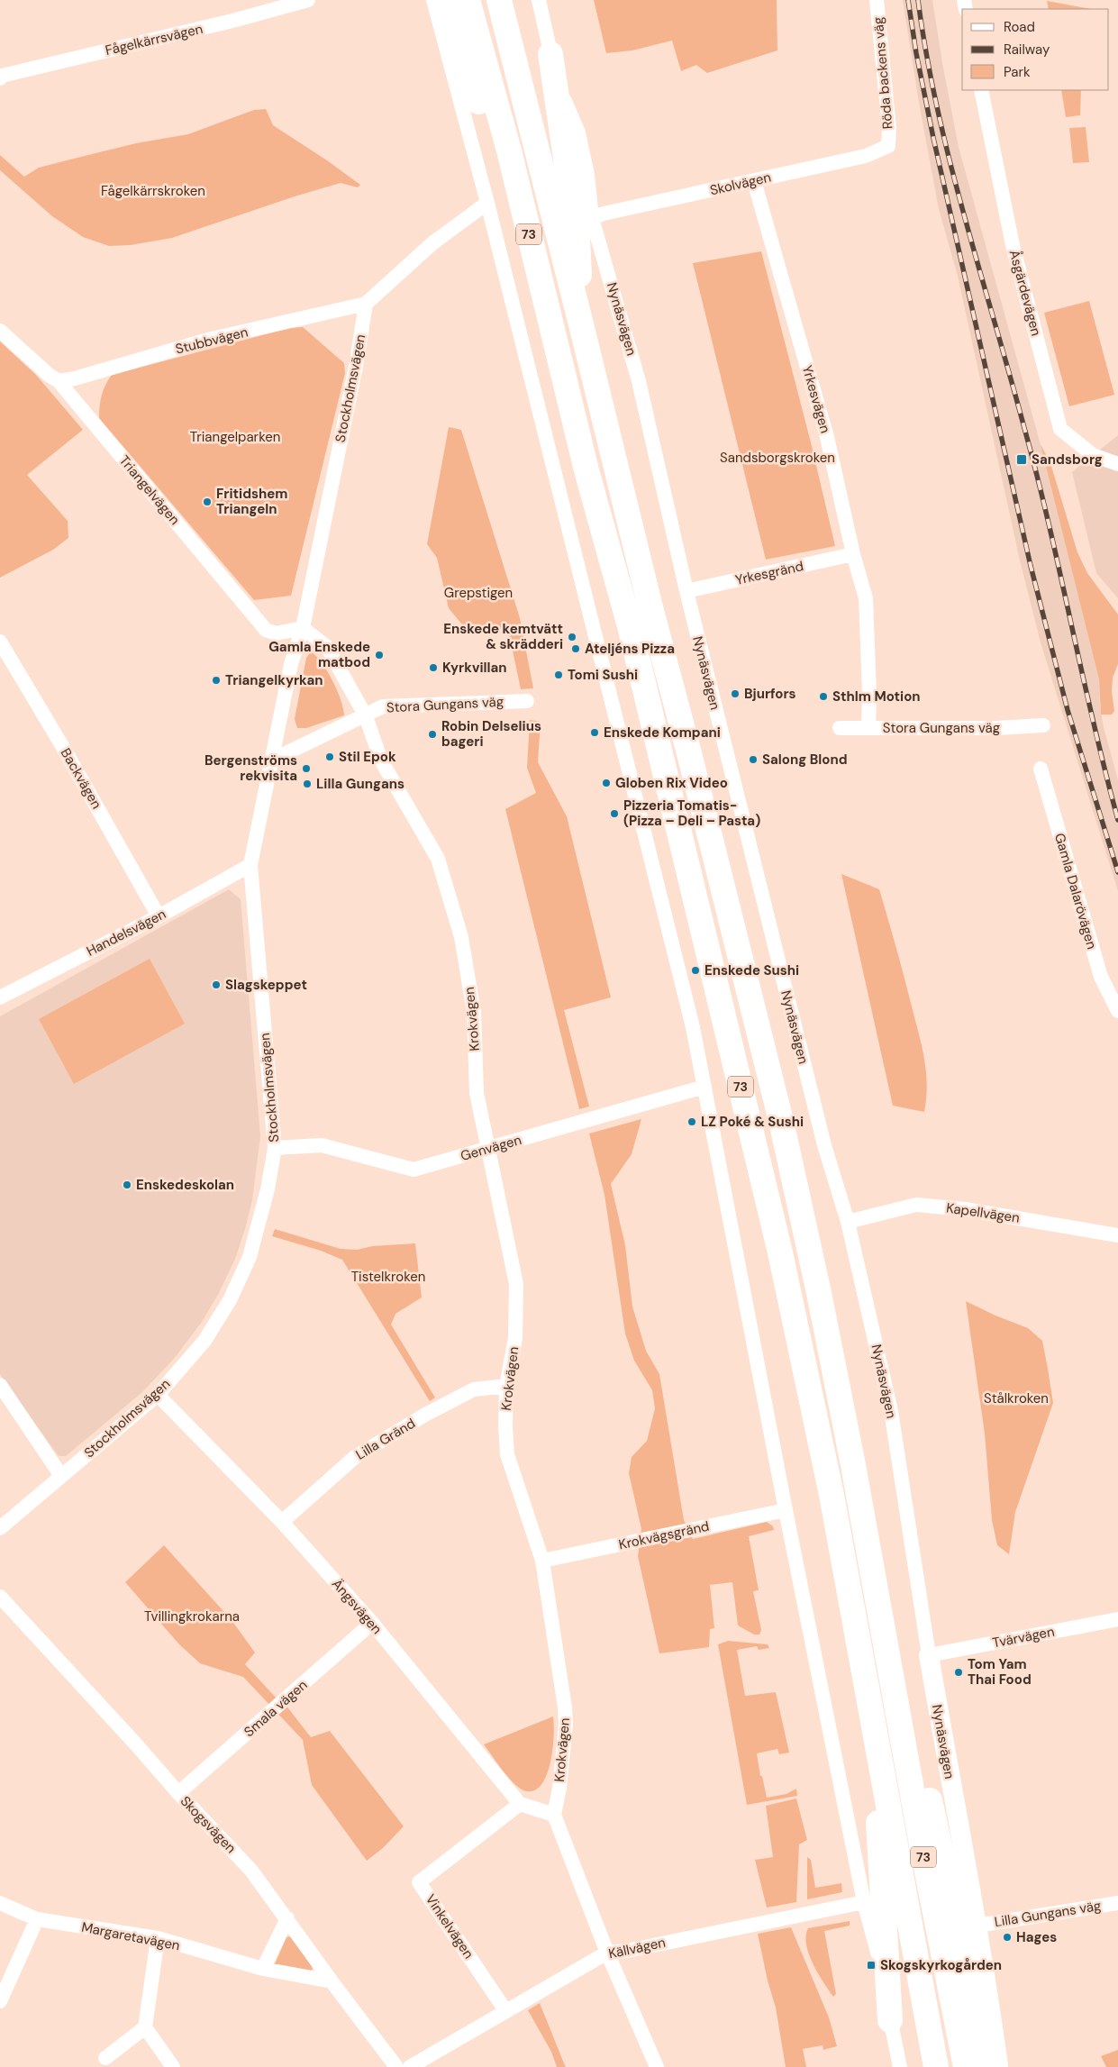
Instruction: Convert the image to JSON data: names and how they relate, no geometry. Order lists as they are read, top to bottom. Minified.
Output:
{"streets":{"highway":["73"],"street":["Fågelkärrsvägen","Röda backens väg","Skolvägen","Åsgärdevägen","Nynäsvägen","Stubbvägen","Stockholmsvägen","Yrkesvägen","Triangelvägen","Yrkesgränd","Stora Gungans väg","Backvägen","Gamla Dalarövägen","Handelsvägen","Krokvägen","Genvägen","Kapellvägen","Lilla Gränd","Krokvägsgränd","Ängsvägen","Tvärvägen","Smala vägen","Skogsvägen","Lilla Gungans väg","Vinkelvägen","Margaretavägen","Källvägen"]},"crossings":[["Röda backens väg","Skolvägen"],["Skolvägen","Nynäsvägen"],["Skolvägen","Yrkesvägen"],["Nynäsvägen","Yrkesgränd"],["Nynäsvägen","Kapellvägen"],["Nynäsvägen","Tvärvägen"],["Nynäsvägen","Lilla Gungans väg"],["Stubbvägen","Stockholmsvägen"],["Stubbvägen","Triangelvägen"],["Stockholmsvägen","Triangelvägen"],["Stockholmsvägen","Handelsvägen"],["Stockholmsvägen","Genvägen"],["Stockholmsvägen","Ängsvägen"],["Yrkesvägen","Yrkesgränd"],["Yrkesvägen","Stora Gungans väg"],["Stora Gungans väg","Krokvägen"],["Backvägen","Handelsvägen"],["Krokvägen","Genvägen"],["Krokvägen","Lilla Gränd"],["Krokvägen","Krokvägsgränd"],["Lilla Gränd","Ängsvägen"],["Ängsvägen","Smala vägen"],["Ängsvägen","Vinkelvägen"],["Smala vägen","Skogsvägen"],["Skogsvägen","Margaretavägen"],["Vinkelvägen","Källvägen"]],"parks":["Fågelkärrskroken","Triangelparken","Sandsborgskroken","Grepstigen","Tistelkroken","Stålkroken","Tvillingkrokarna"],"places":{"transit":["Sandsborg","Skogskyrkogården"],"other":["Fritidshem Triangeln","Enskede kemtvätt & skrädderi","Ateljéns Pizza","Gamla Enskede matbod","Kyrkvillan","Tomi Sushi","Triangelkyrkan","Bjurfors","Sthlm Motion","Enskede Kompani","Robin Delselius bageri","Stil Epok","Salong Blond","Bergenströms rekvisita","Globen Rix Video","Lilla Gungans","Pizzeria Tomatis- (Pizza – Deli – Pasta)","Enskede Sushi","Slagskeppet","LZ Poké & Sushi","Enskedeskolan","Tom Yam Thai Food","Hages"]},"legend":["Road","Railway","Park"]}
